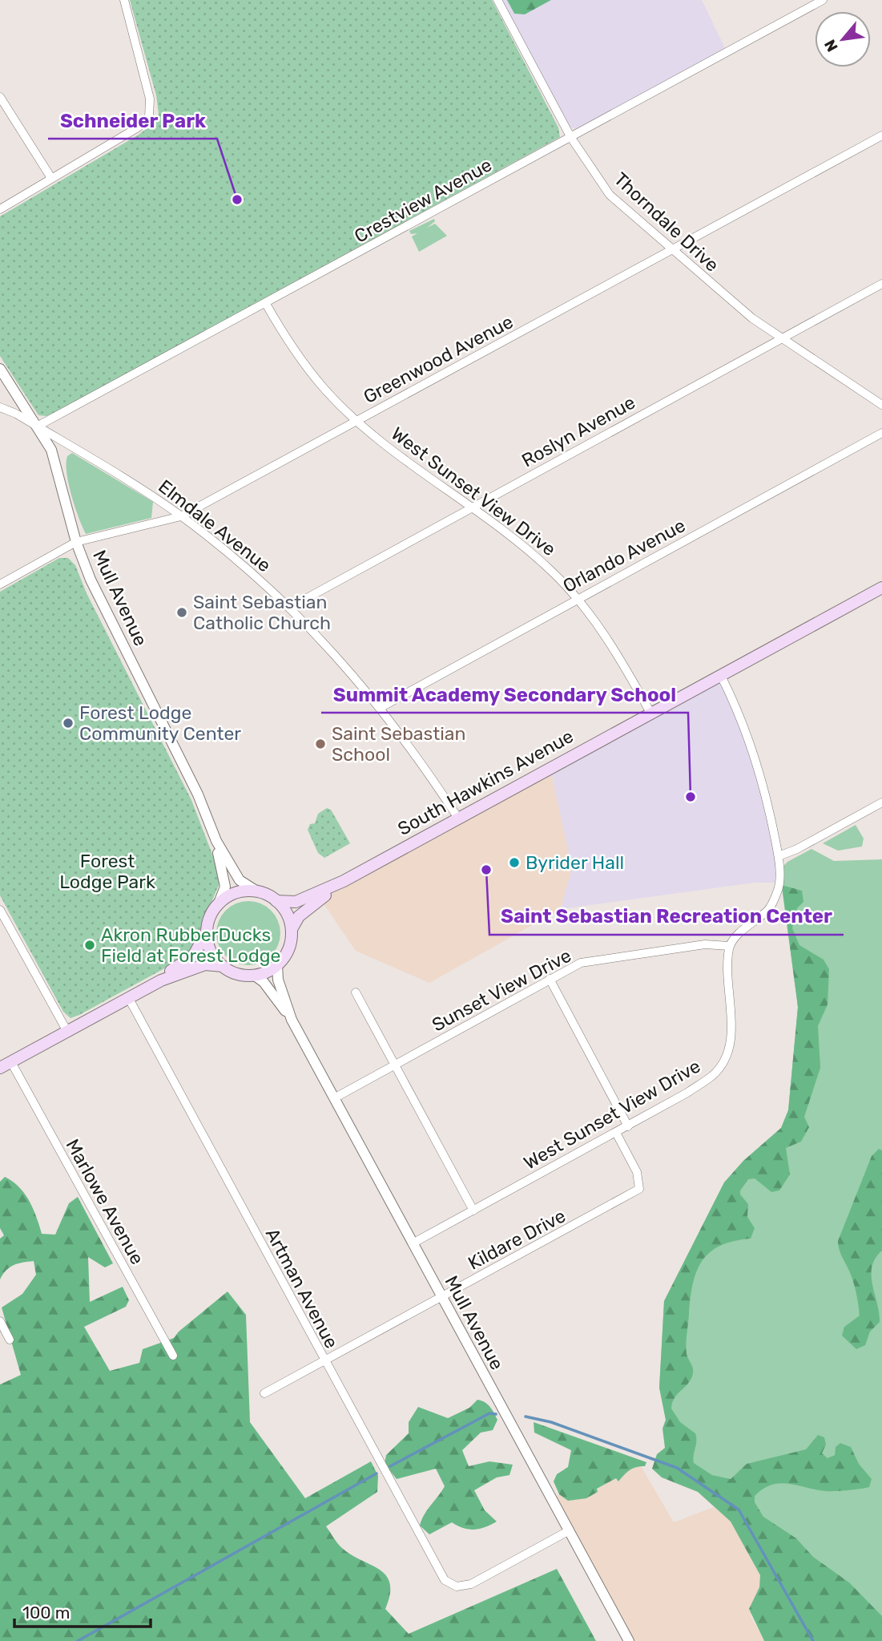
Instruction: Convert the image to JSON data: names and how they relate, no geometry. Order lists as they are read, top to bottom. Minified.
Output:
{"streets":{"main road":["South Hawkins Avenue"],"street":["Crestview Avenue","Thorndale Drive","Greenwood Avenue","Roslyn Avenue","West Sunset View Drive","Elmdale Avenue","Orlando Avenue","Mull Avenue","Sunset View Drive","Marlowe Avenue","Kildare Drive","Artman Avenue"]},"crossings":[["Crestview Avenue","Thorndale Drive"],["Crestview Avenue","West Sunset View Drive"],["Crestview Avenue","Elmdale Avenue"],["Crestview Avenue","Mull Avenue"],["Thorndale Drive","Greenwood Avenue"],["Thorndale Drive","Roslyn Avenue"],["Greenwood Avenue","West Sunset View Drive"],["Greenwood Avenue","Elmdale Avenue"],["Greenwood Avenue","Mull Avenue"],["Roslyn Avenue","West Sunset View Drive"],["Roslyn Avenue","Elmdale Avenue"],["West Sunset View Drive","Orlando Avenue"],["West Sunset View Drive","Mull Avenue"],["West Sunset View Drive","South Hawkins Avenue"],["West Sunset View Drive","Sunset View Drive"],["West Sunset View Drive","Kildare Drive"],["Elmdale Avenue","Orlando Avenue"],["Elmdale Avenue","Mull Avenue"],["Elmdale Avenue","South Hawkins Avenue"],["Mull Avenue","South Hawkins Avenue"],["Mull Avenue","Sunset View Drive"],["Mull Avenue","Kildare Drive"],["Mull Avenue","Artman Avenue"],["Kildare Drive","Artman Avenue"]],"parks":["Forest Lodge Park"],"places":["Schneider Park","Saint Sebastian Catholic Church","Forest Lodge Community Center","Saint Sebastian School","Summit Academy Secondary School","Byrider Hall","Saint Sebastian Recreation Center","Akron RubberDucks Field at Forest Lodge"],"scale_bar":"100 m","north":"bottom left"}
